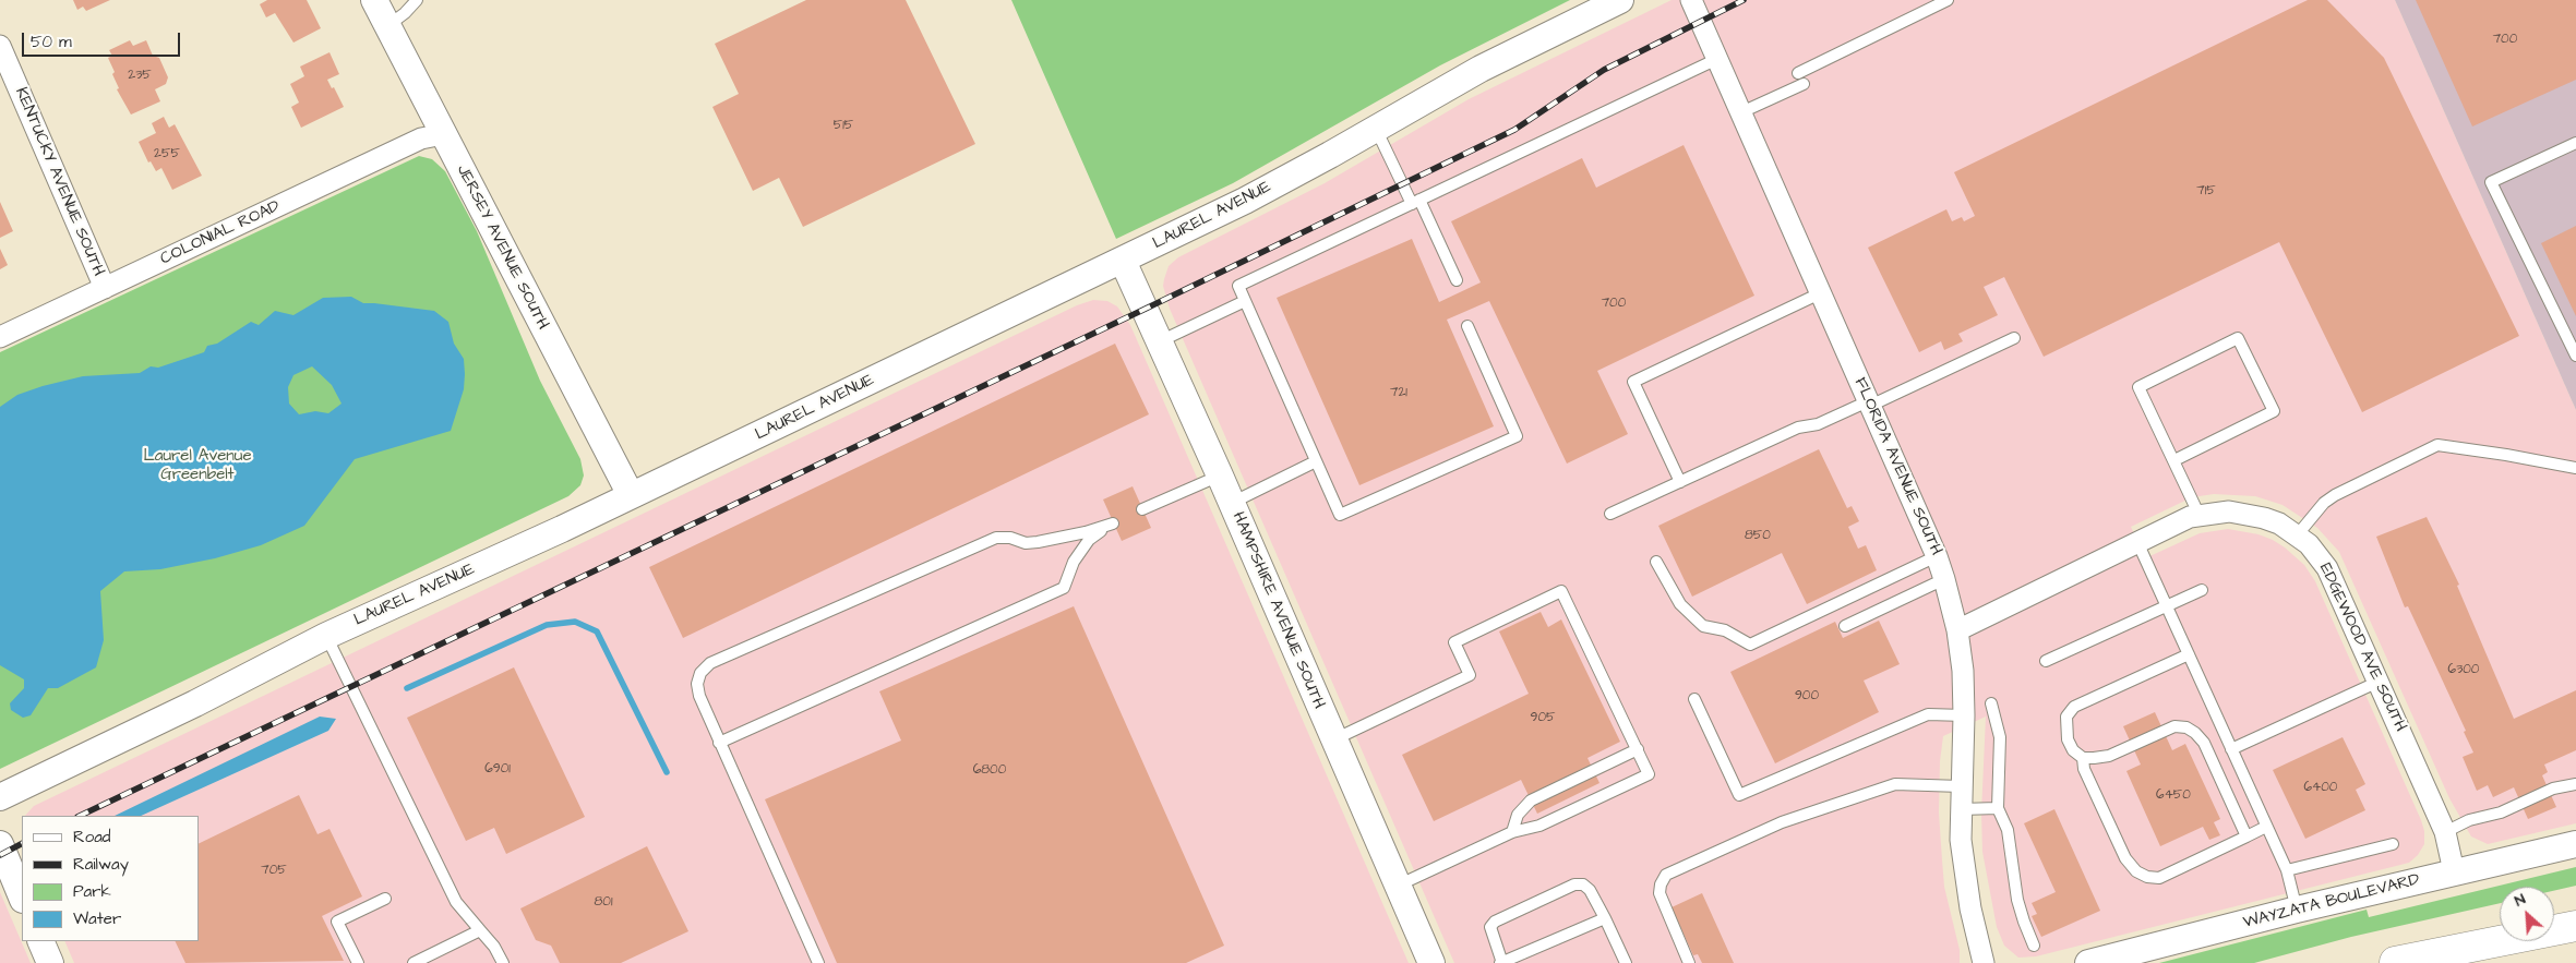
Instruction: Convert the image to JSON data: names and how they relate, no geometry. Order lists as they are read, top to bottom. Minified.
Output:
{"streets":{"street":["KENTUCKY AVENUE SOUTH","LAUREL AVENUE","COLONIAL ROAD","JERSEY AVENUE SOUTH","FLORIDA AVENUE SOUTH","HAMPSHIRE AVENUE SOUTH","EDGEWOOD AVE SOUTH","WAYZATA BOULEVARD"]},"crossings":[["KENTUCKY AVENUE SOUTH","COLONIAL ROAD"],["LAUREL AVENUE","JERSEY AVENUE SOUTH"],["LAUREL AVENUE","HAMPSHIRE AVENUE SOUTH"],["COLONIAL ROAD","JERSEY AVENUE SOUTH"],["FLORIDA AVENUE SOUTH","EDGEWOOD AVE SOUTH"],["EDGEWOOD AVE SOUTH","WAYZATA BOULEVARD"]],"parks":["Laurel Avenue Greenbelt"],"house_numbers":["700","235","515","255","715","700","721","850","6300","900","905","6901","6800","6400","6450","705","801"],"legend":["Road","Railway","Park","Water"],"scale_bar":"50 m","north":"top left"}
